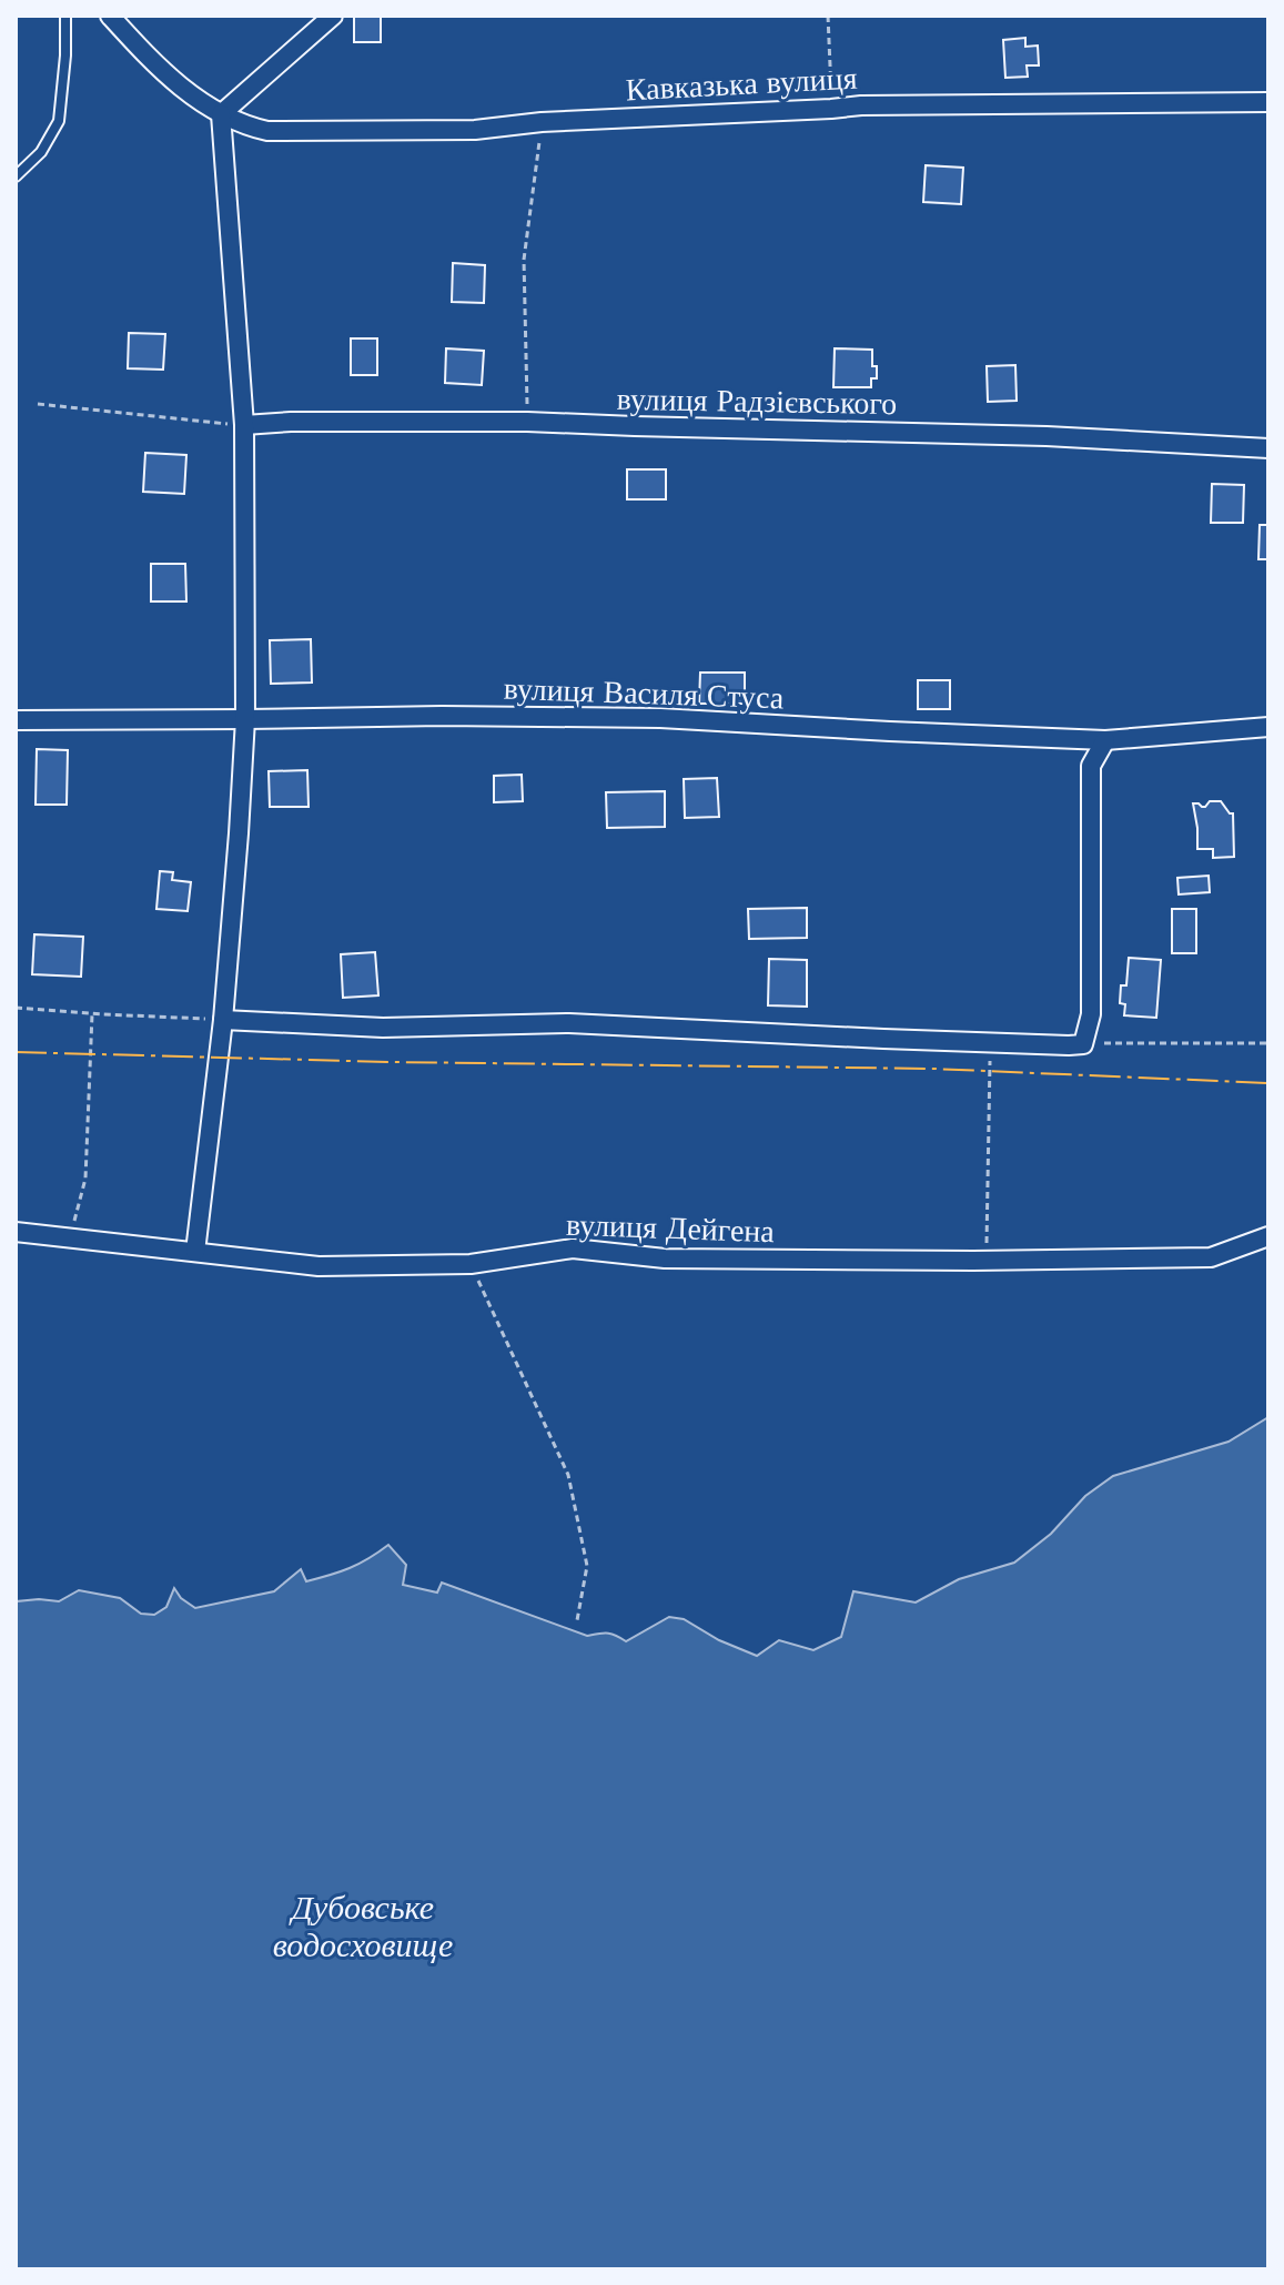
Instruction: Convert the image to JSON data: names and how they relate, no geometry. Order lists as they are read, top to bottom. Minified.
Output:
{"streets":{"street":["Кавказька вулиця","вулиця Радзієвського","вулиця Василя Стуса","вулиця Дейгена"]},"water":["Дубовське водосховище"]}
